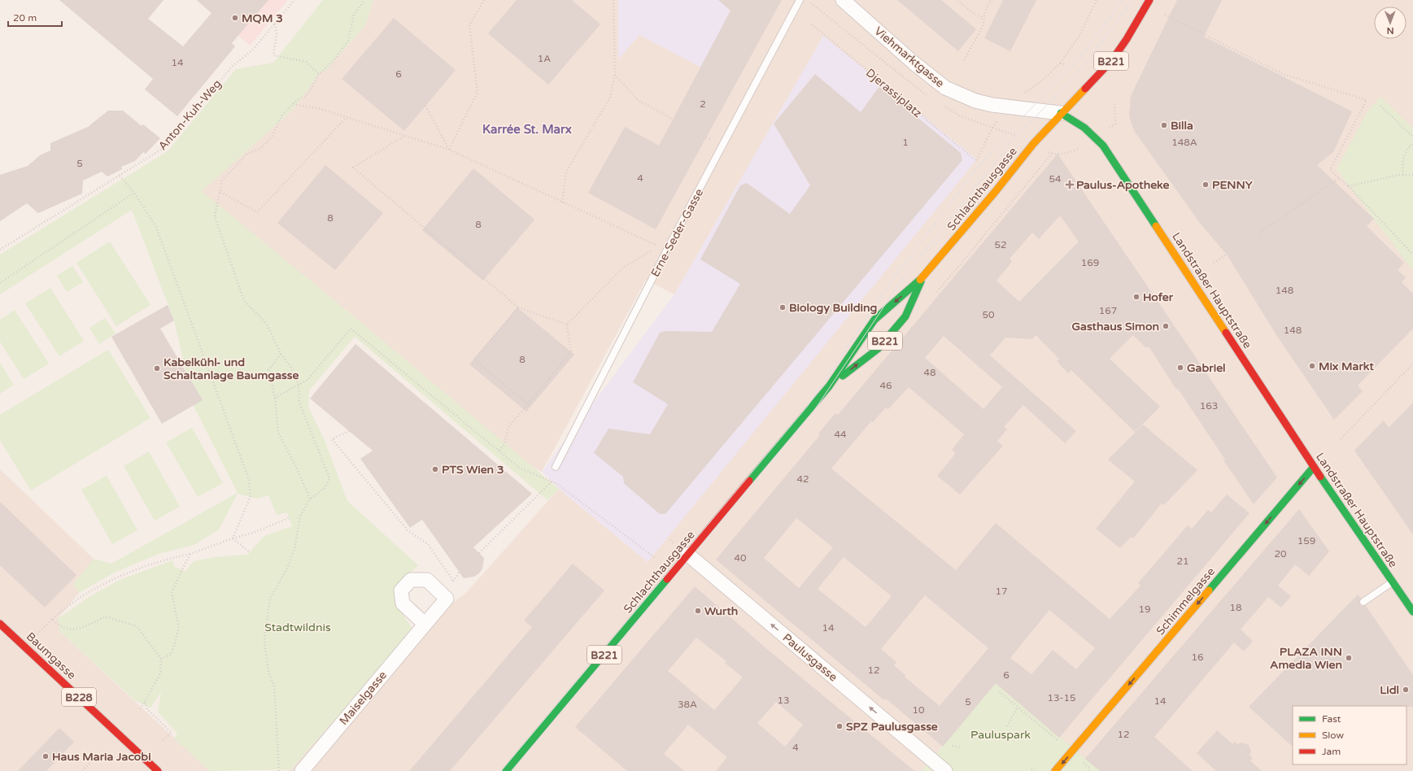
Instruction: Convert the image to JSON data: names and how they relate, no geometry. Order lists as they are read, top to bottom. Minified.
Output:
{"streets":{"main road":["B221","Schlachthausgasse","Landstraßer Hauptstraße","Schimmelgasse","Baumgasse","B228"],"street":["Viehmarktgasse","Paulusgasse","Maiselgasse"],"lane":["Erne-Seder-Gasse"],"path":["Djerassiplatz","Anton-Kuh-Weg"]},"crossings":[["Viehmarktgasse","B221"],["Viehmarktgasse","Schlachthausgasse"],["Viehmarktgasse","Landstraßer Hauptstraße"],["B221","Schlachthausgasse"],["B221","Landstraßer Hauptstraße"],["Schlachthausgasse","Landstraßer Hauptstraße"],["Schlachthausgasse","Paulusgasse"],["Landstraßer Hauptstraße","Schimmelgasse"]],"one_way":["Schimmelgasse","Paulusgasse"],"districts":["Karrée St. Marx"],"parks":["Stadtwildnis","Pauluspark"],"places":{"other":["MQM 3","Billa","PENNY","Hofer","Biology Building","Gasthaus Simon","Mix Markt","Gabriel","Kabelkühl- und Schaltanlage Baumgasse","PTS Wien 3","Wurth","PLAZA INN Amedia Wien","Lidl","SPZ Paulusgasse","Haus Maria Jacobi"],"health":["Paulus-Apotheke"]},"house_numbers":["1A","14","6","2","1","148A","5","4","54","8","8","52","169","148","167","50","148","8","48","46","163","44","42","159","20","40","21","17","18","19","14","16","12","6","13-15","13","14","5","38A","10","12","4"],"legend":["Fast","Slow","Jam"],"scale_bar":"20 m","north":"bottom"}
